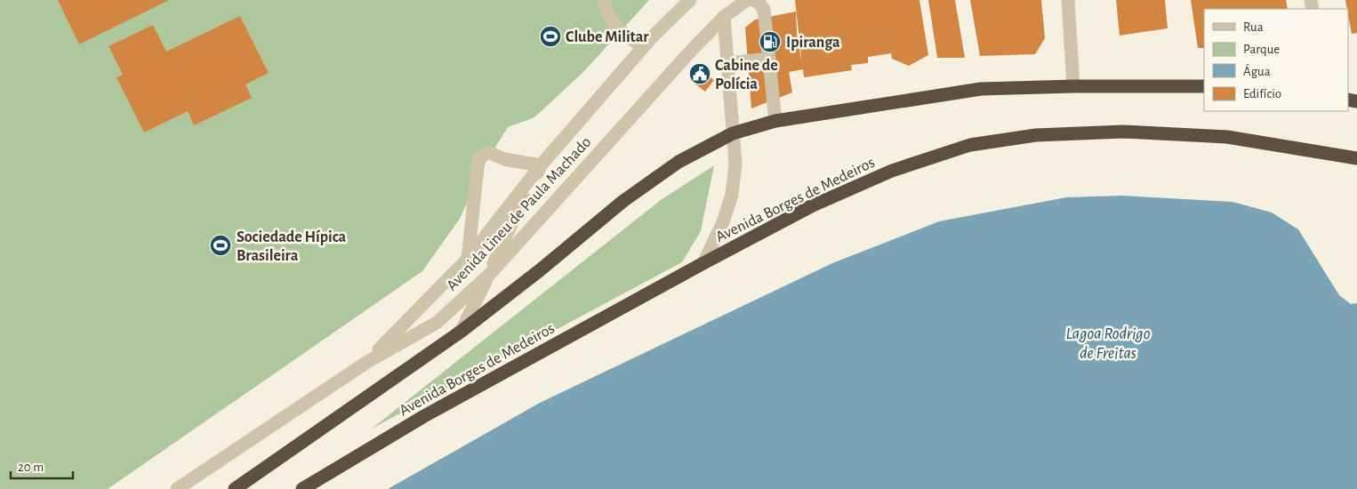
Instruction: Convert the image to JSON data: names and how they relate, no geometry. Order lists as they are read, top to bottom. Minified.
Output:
{"streets":{"highway":["Avenida Borges de Medeiros"],"street":["Avenida Lineu de Paula Machado"]},"water":["Lagoa Rodrigo de Freitas"],"places":{"sports":["Clube Militar","Sociedade Hípica Brasileira"],"fuel station":["Ipiranga"],"public building":["Cabine de Polícia"]},"legend":["Rua","Parque","Água","Edifício"],"scale_bar":"20 m"}
